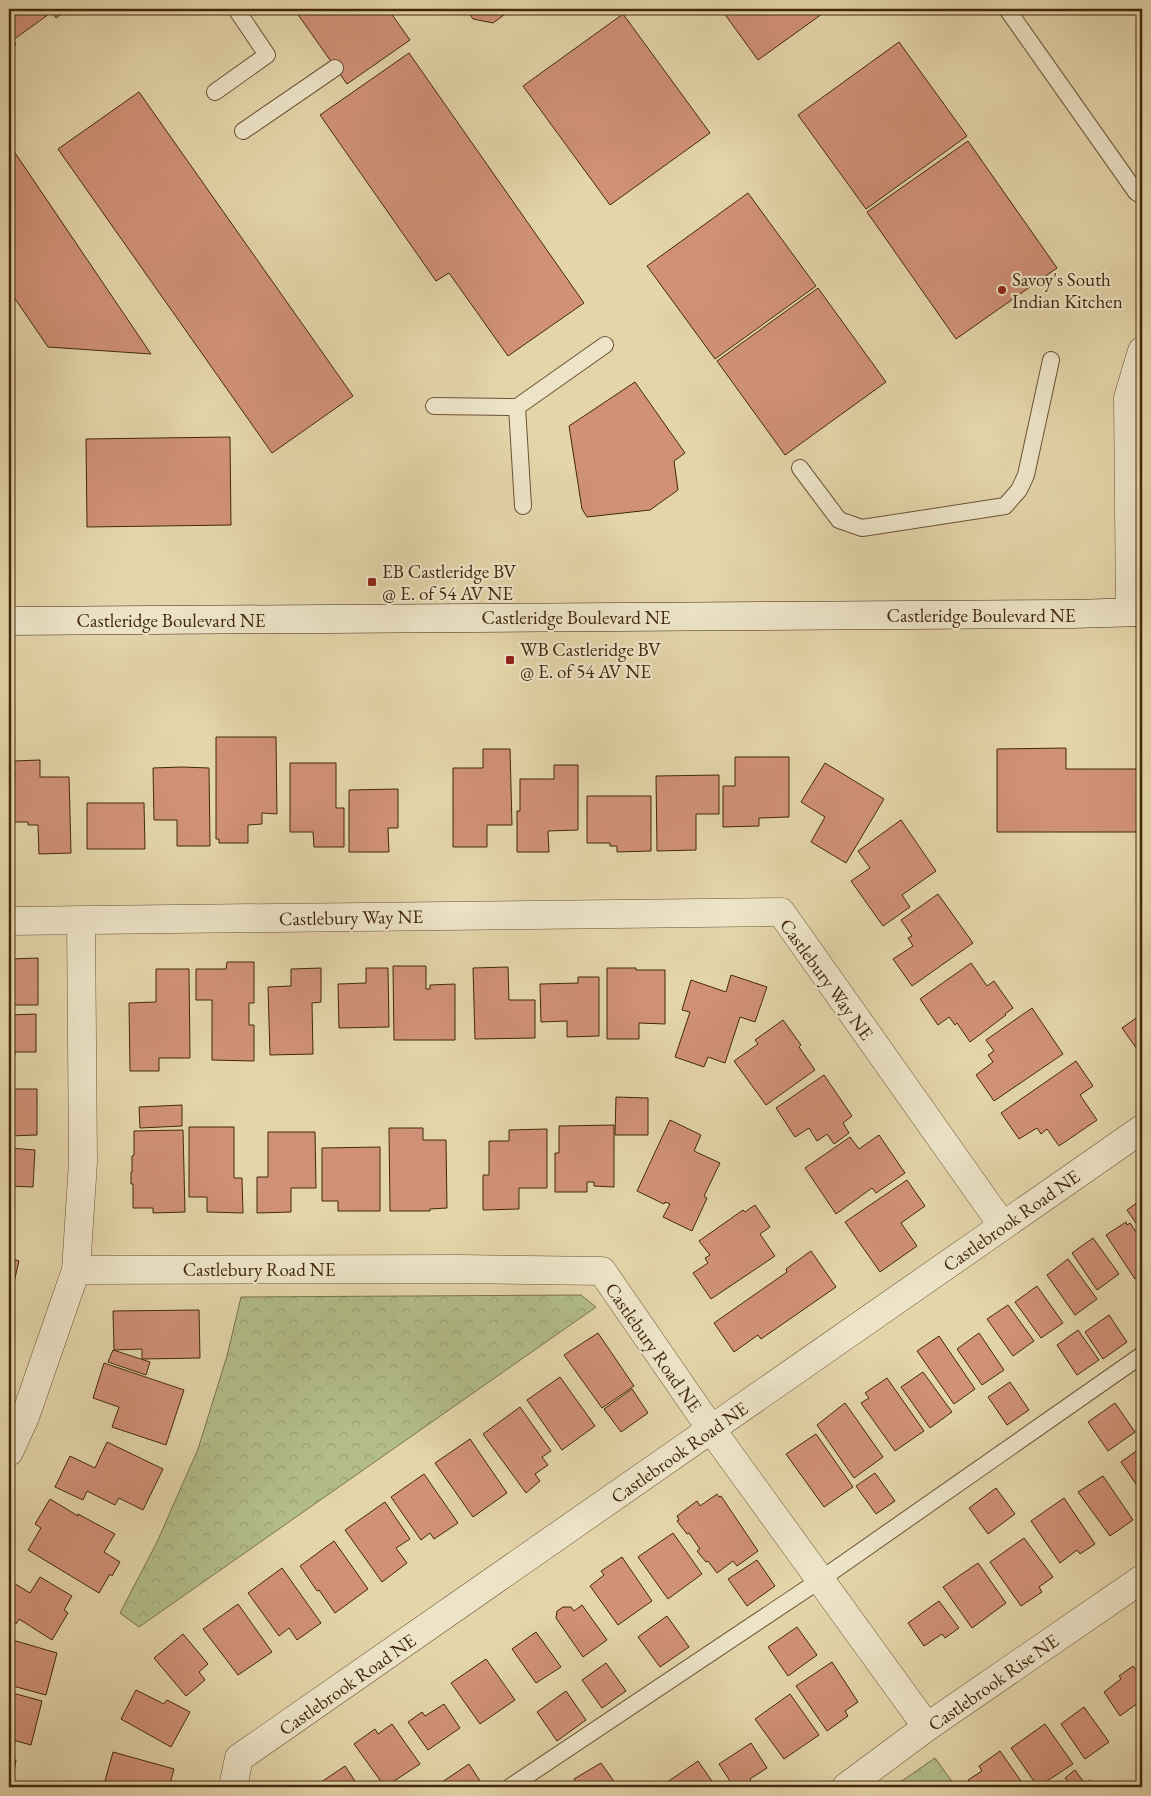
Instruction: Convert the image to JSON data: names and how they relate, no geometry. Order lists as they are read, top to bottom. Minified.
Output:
{"streets":{"street":["Castleridge Boulevard NE","Castlebury Way NE","Castlebrook Road NE","Castlebury Road NE","Castlebrook Rise NE"]},"crossings":[["Castlebury Way NE","Castlebrook Road NE"],["Castlebrook Road NE","Castlebury Road NE"],["Castlebury Road NE","Castlebrook Rise NE"]],"places":{"other":["Savoy's South Indian Kitchen"],"transit":["EB Castleridge BV @ E. of 54 AV NE","WB Castleridge BV @ E. of 54 AV NE"]}}
